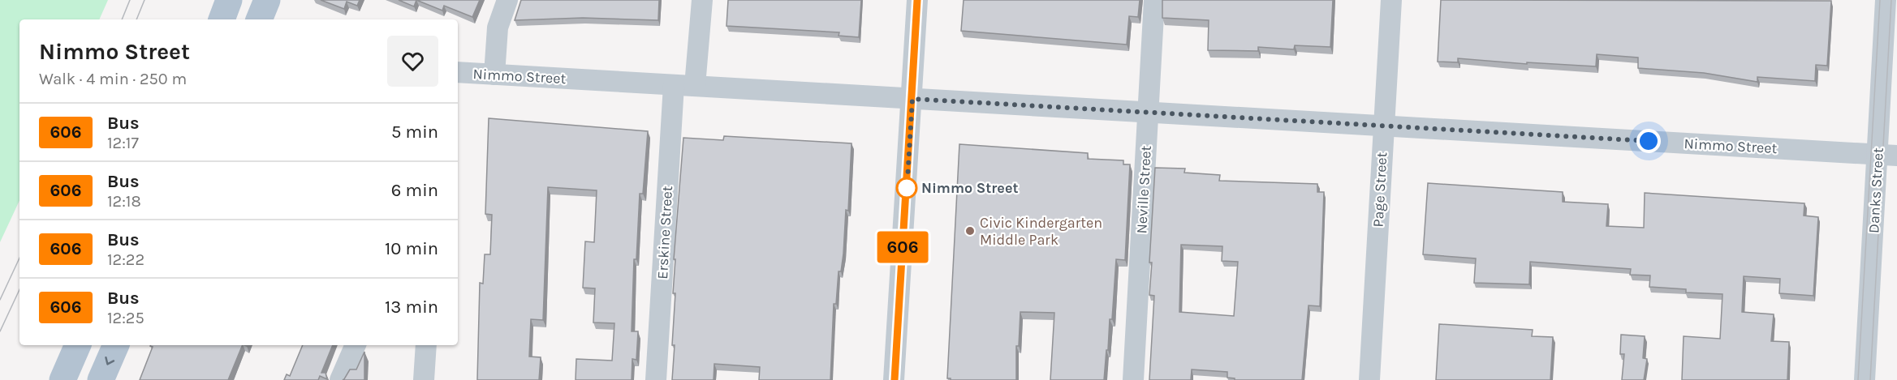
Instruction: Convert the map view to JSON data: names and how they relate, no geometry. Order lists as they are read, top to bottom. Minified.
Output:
{"streets":{"street":["Nimmo Street","Neville Street","Page Street","Danks Street","Erskine Street"]},"crossings":[["Nimmo Street","Neville Street"],["Nimmo Street","Page Street"],["Nimmo Street","Danks Street"],["Nimmo Street","Erskine Street"]],"places":["Nimmo Street","Civic Kindergarten Middle Park"],"lines":["bus line 606"],"page":{"on_map":"606","heading":["Nimmo Street","Walk · 4 min · 250 m"],"list":[{"mark":"606","name":"Bus","note":"12:17","value":"5 min"},{"mark":"606","name":"Bus","note":"12:18","value":"6 min"},{"mark":"606","name":"Bus","note":"12:22","value":"10 min"},{"mark":"606","name":"Bus","note":"12:25","value":"13 min"}]}}
